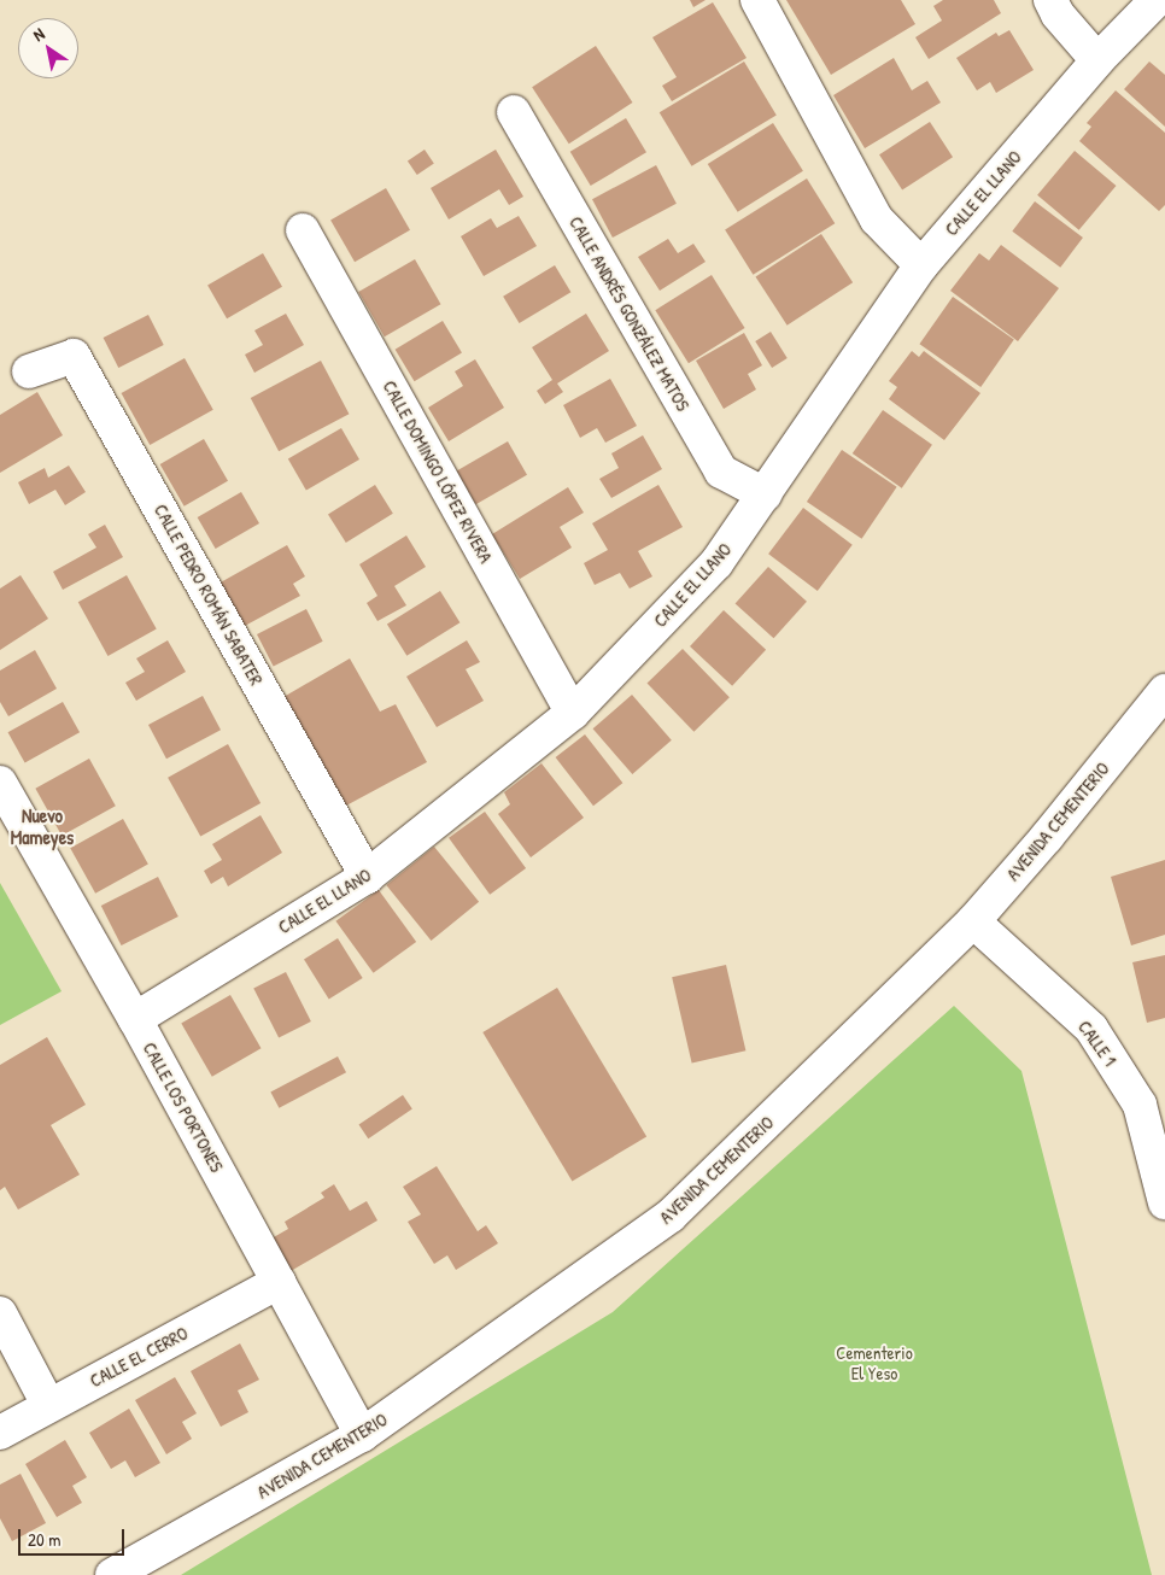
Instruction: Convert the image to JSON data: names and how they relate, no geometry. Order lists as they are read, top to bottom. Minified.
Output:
{"streets":{"street":["CALLE EL LLANO","CALLE ANDRÉS GONZÁLEZ MATOS","CALLE DOMINGO LÓPEZ RIVERA","CALLE PEDRO ROMÁN SABATER","AVENIDA CEMENTERIO","CALLE 1","CALLE LOS PORTONES","CALLE EL CERRO"]},"crossings":[["CALLE EL LLANO","CALLE ANDRÉS GONZÁLEZ MATOS"],["CALLE EL LLANO","CALLE DOMINGO LÓPEZ RIVERA"],["CALLE EL LLANO","CALLE PEDRO ROMÁN SABATER"],["CALLE EL LLANO","CALLE LOS PORTONES"],["AVENIDA CEMENTERIO","CALLE 1"],["AVENIDA CEMENTERIO","CALLE LOS PORTONES"],["CALLE LOS PORTONES","CALLE EL CERRO"]],"districts":["Nuevo Mameyes"],"parks":["Cementerio El Yeso"],"scale_bar":"20 m","north":"top left"}
